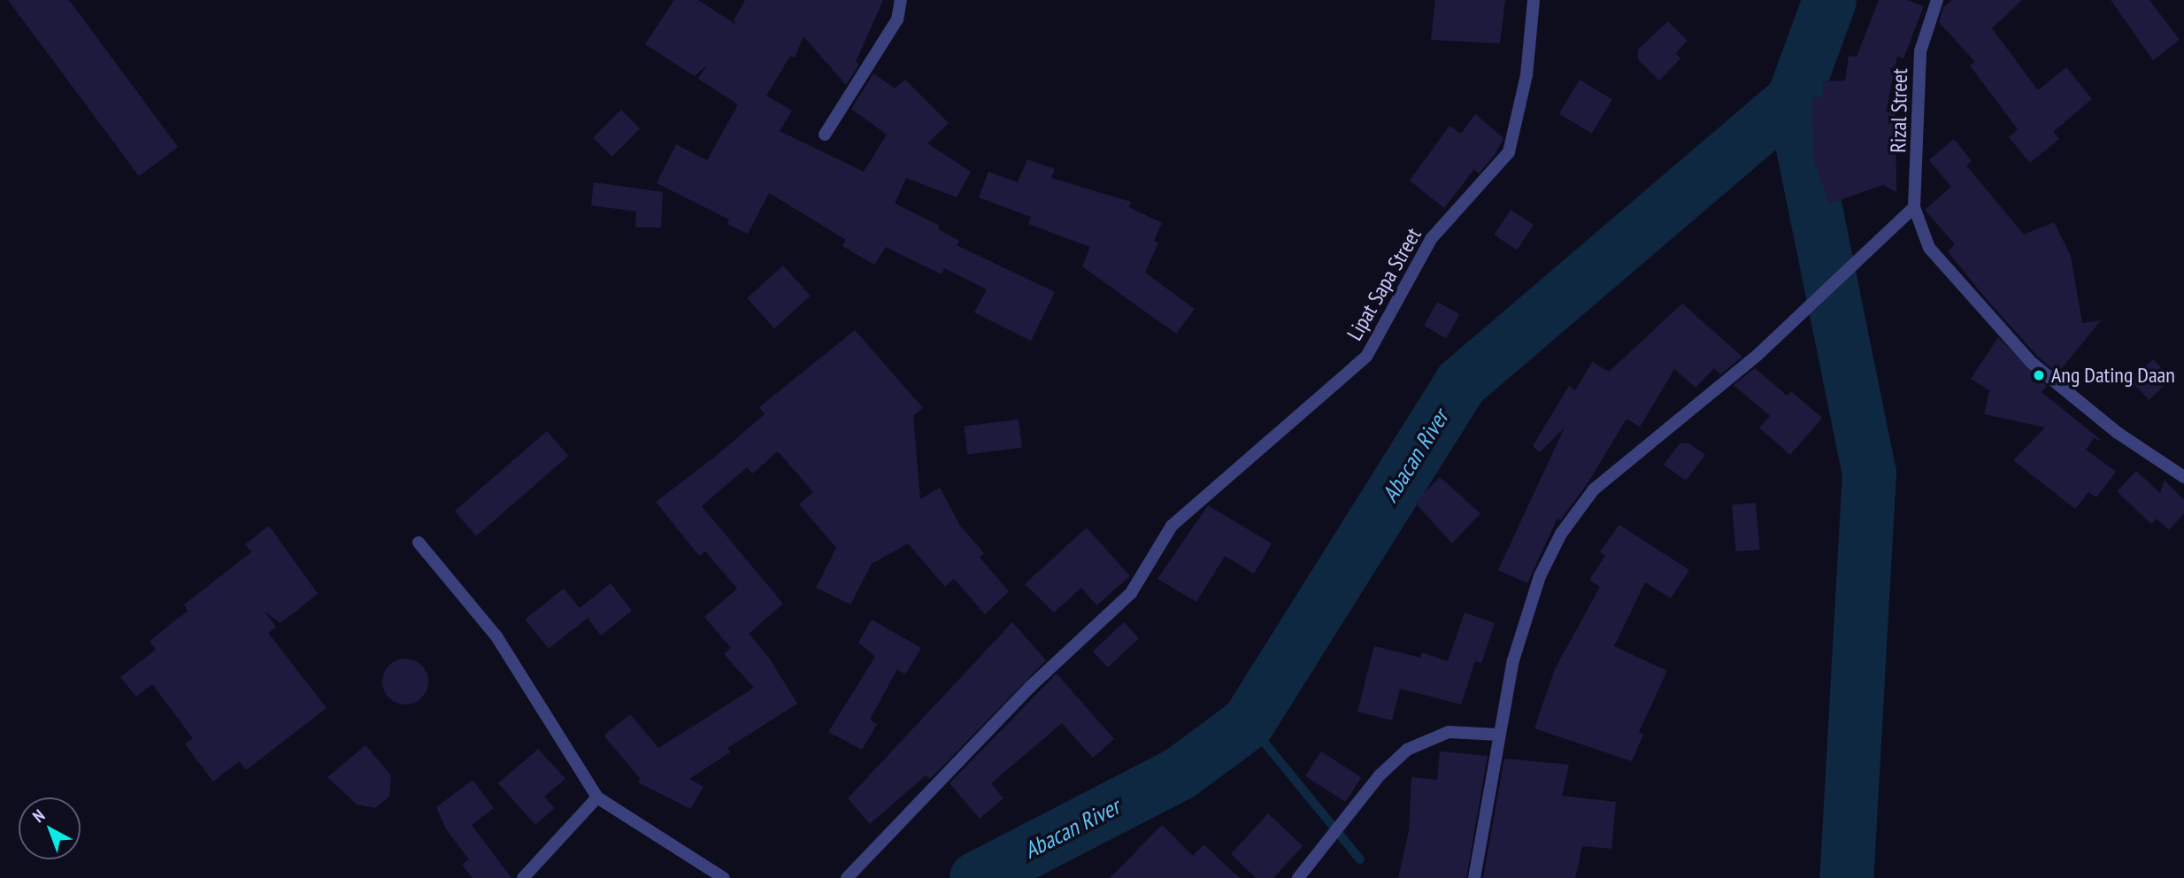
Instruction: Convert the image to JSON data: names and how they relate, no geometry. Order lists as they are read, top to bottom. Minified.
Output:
{"streets":{"street":["Rizal Street","Lipat Sapa Street"]},"water":["Abacan River"],"places":["Ang Dating Daan"],"north":"top left"}
